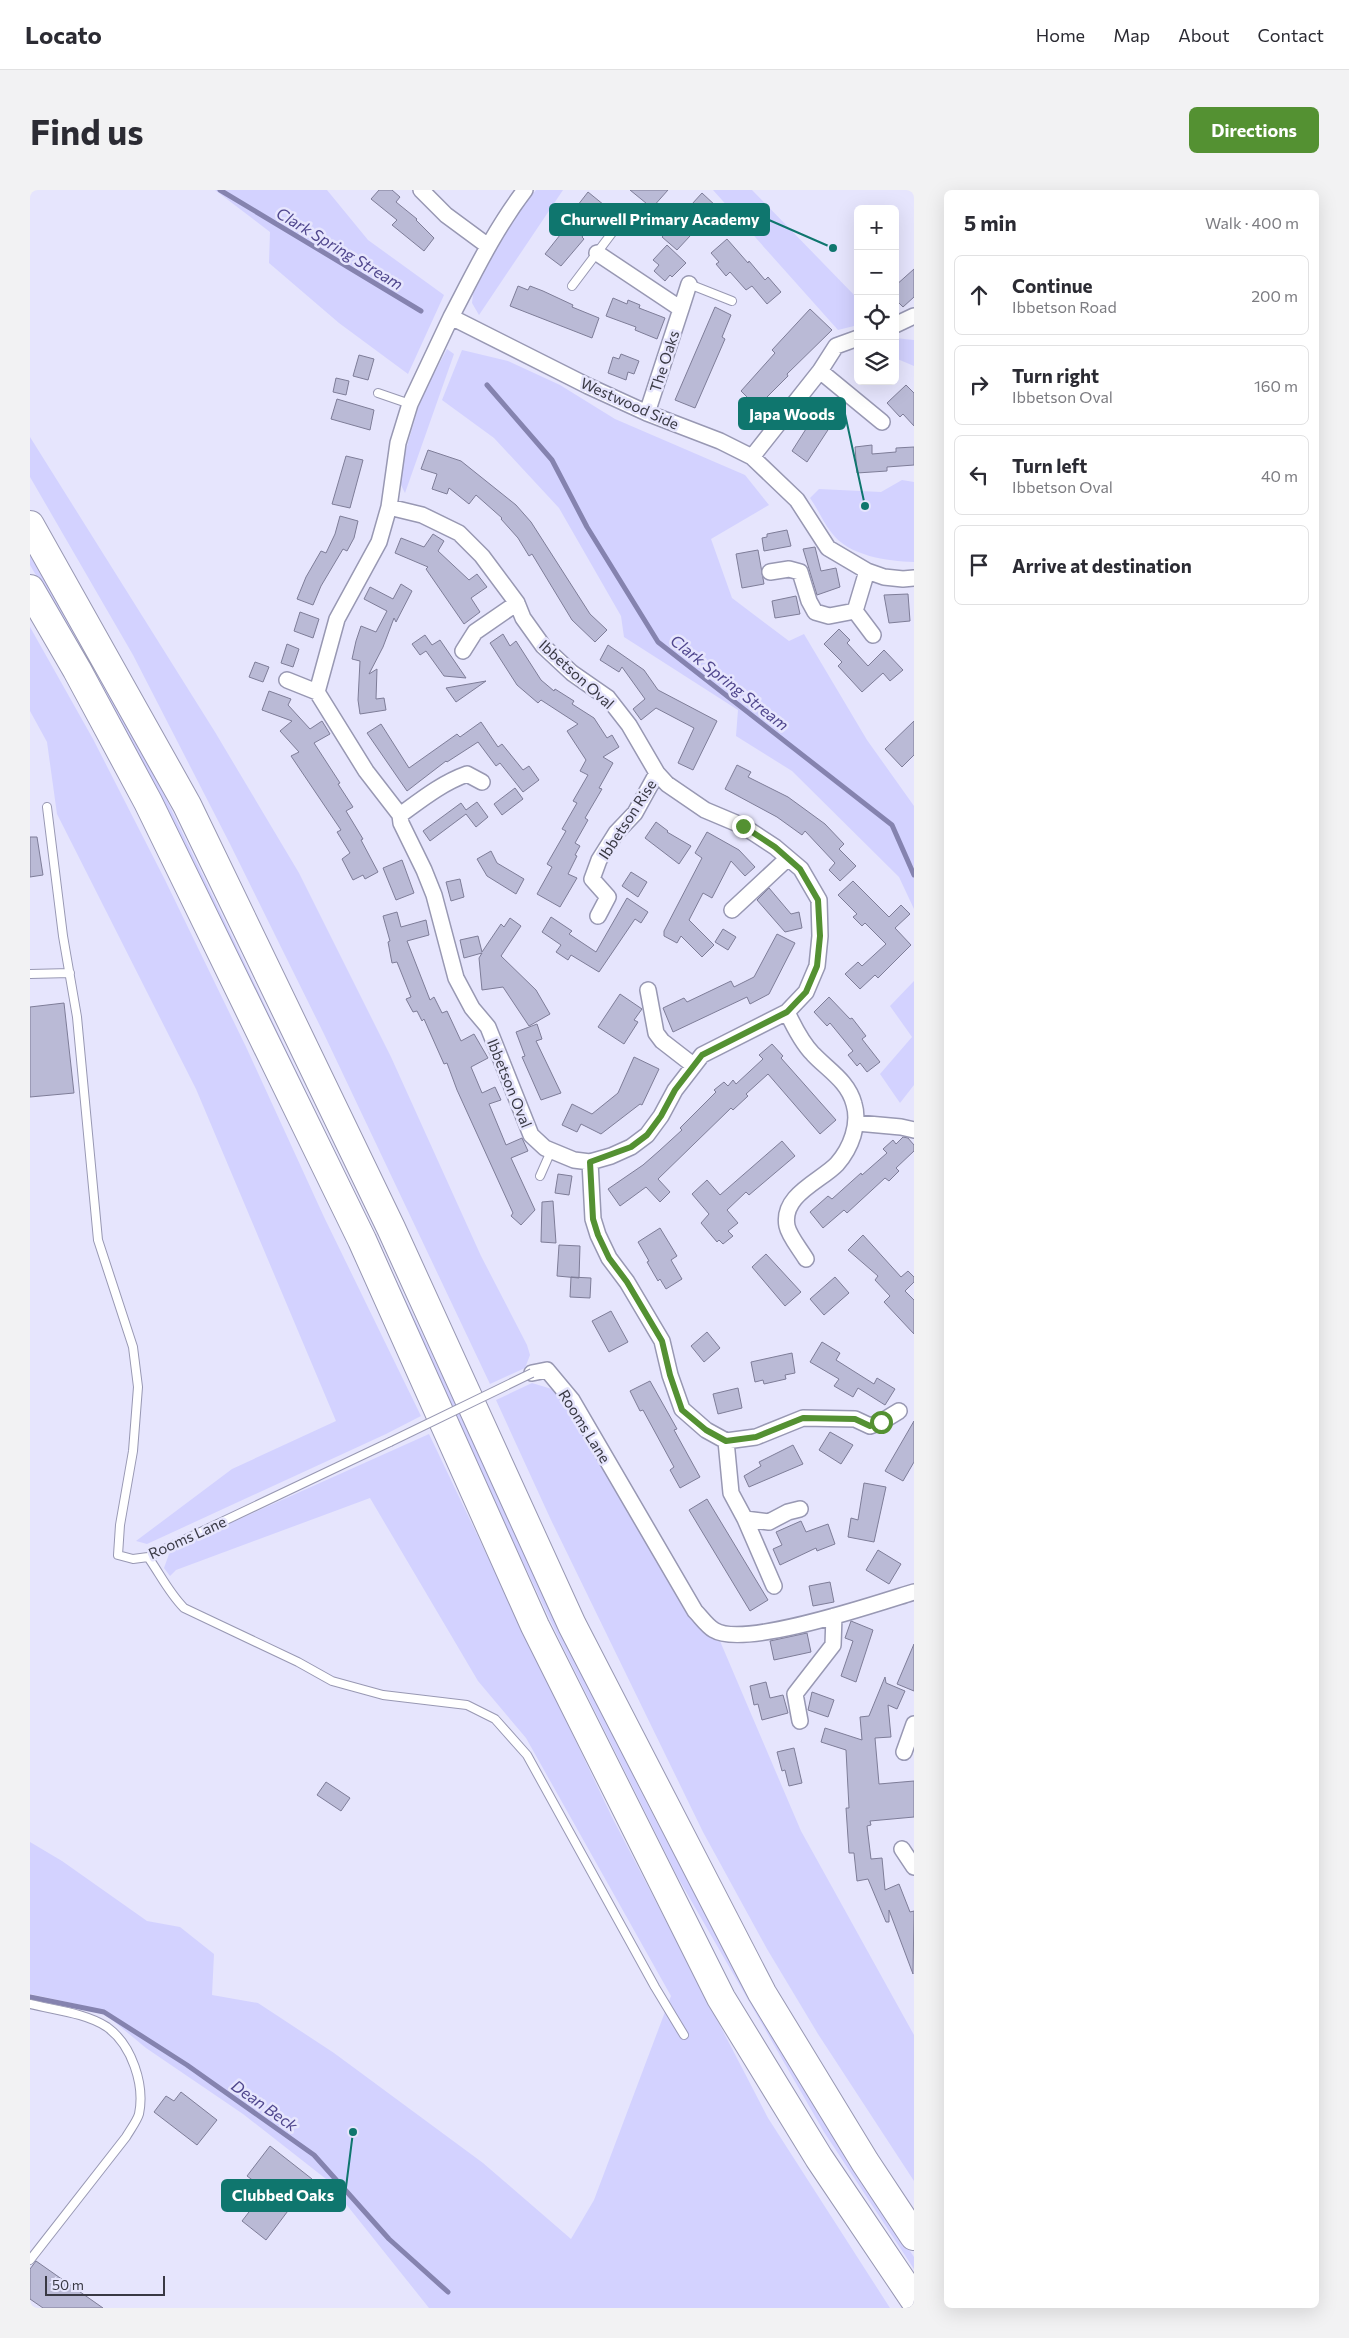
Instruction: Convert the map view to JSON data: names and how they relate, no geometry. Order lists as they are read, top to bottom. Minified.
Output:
{"streets":{"street":["The Oaks","Westwood Side","Ibbetson Oval","Ibbetson Rise","Rooms Lane"]},"crossings":[["The Oaks","Westwood Side"],["Ibbetson Oval","Ibbetson Rise"]],"water":["Clark Spring Stream","Dean Beck"],"places":["Churwell Primary Academy","Japa Woods","Clubbed Oaks"],"scale_bar":"50 m","page":{"header":"Locato","nav":["Home","Map","About","Contact"],"buttons":"Directions","title":"Find us","heading":["5 min","Walk · 400 m"],"map_buttons":["+","−"],"list":[["Continue","Ibbetson Road","200 m"],["Turn right","Ibbetson Oval","160 m"],["Turn left","Ibbetson Oval","40 m"],"Arrive at destination"],"scale":"50 m"}}
